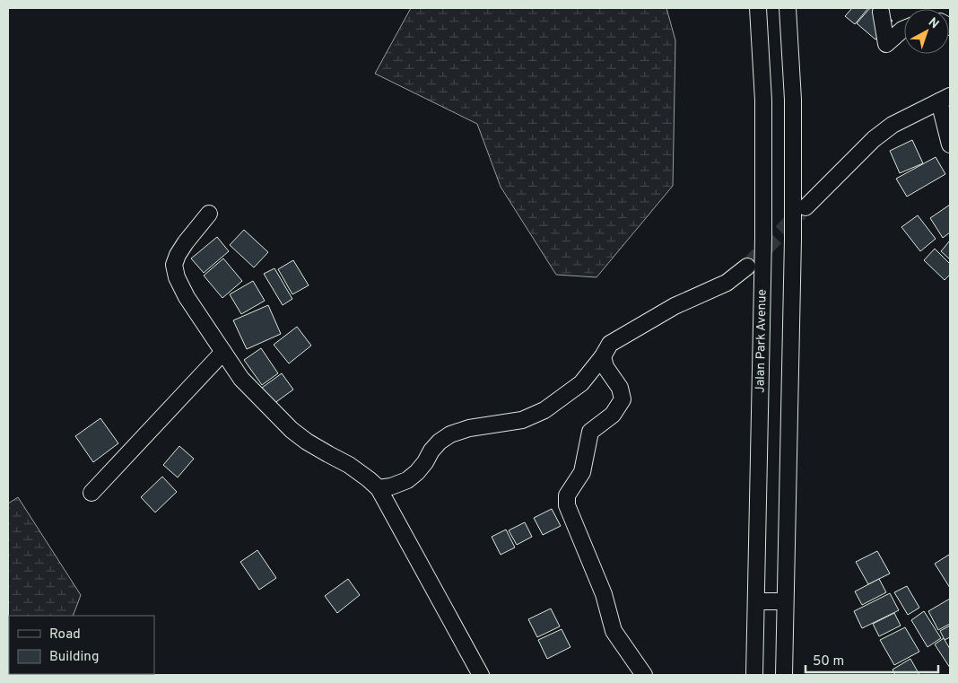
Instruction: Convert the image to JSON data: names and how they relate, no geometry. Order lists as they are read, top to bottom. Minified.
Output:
{"streets":{"street":["Jalan Park Avenue"]},"legend":["Road","Building"],"scale_bar":"50 m","north":"top right"}
